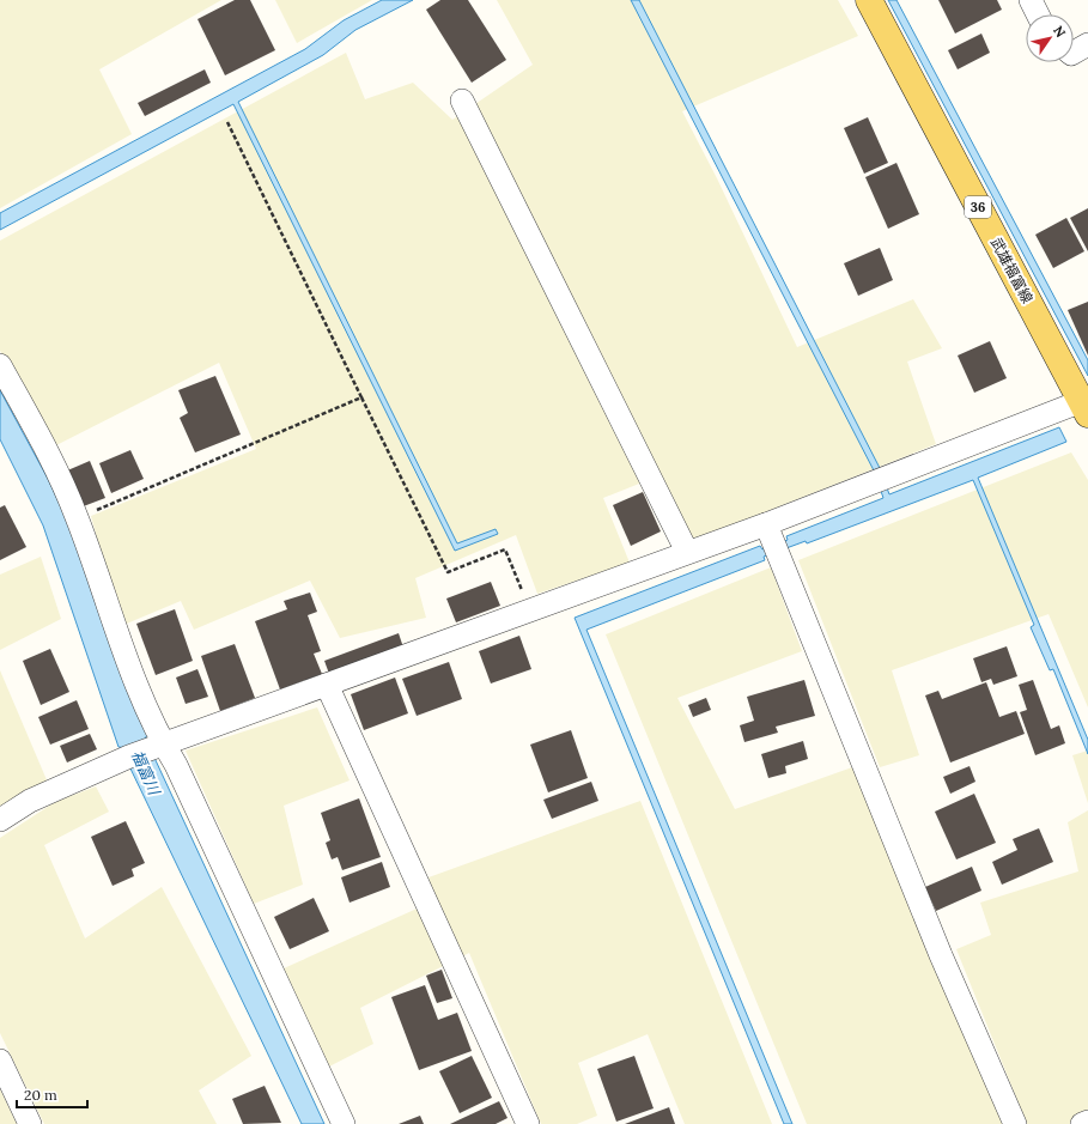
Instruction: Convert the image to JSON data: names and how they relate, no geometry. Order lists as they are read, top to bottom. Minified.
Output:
{"streets":{"main road":["36","武雄福富線"]},"water":["福富川"],"scale_bar":"20 m","north":"top right"}
